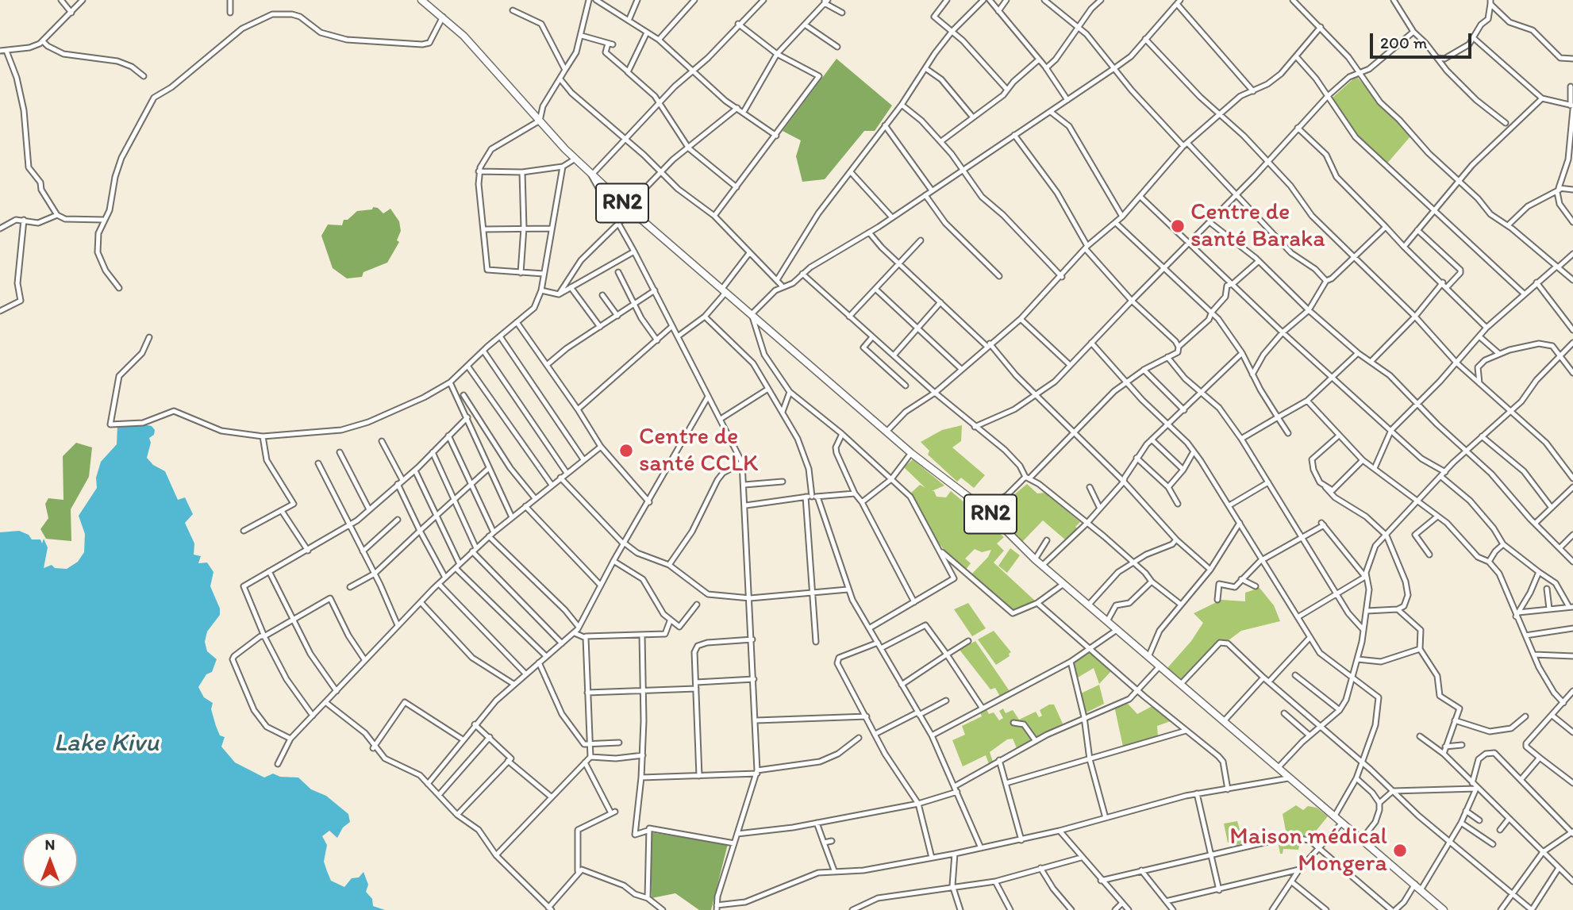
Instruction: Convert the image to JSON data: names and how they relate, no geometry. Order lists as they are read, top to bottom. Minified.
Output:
{"streets":{"highway":["RN2"]},"water":["Lake Kivu"],"places":["Centre de santé Baraka","Centre de santé CCLK","Maison médical Mongera"],"scale_bar":"200 m","north":"top"}
